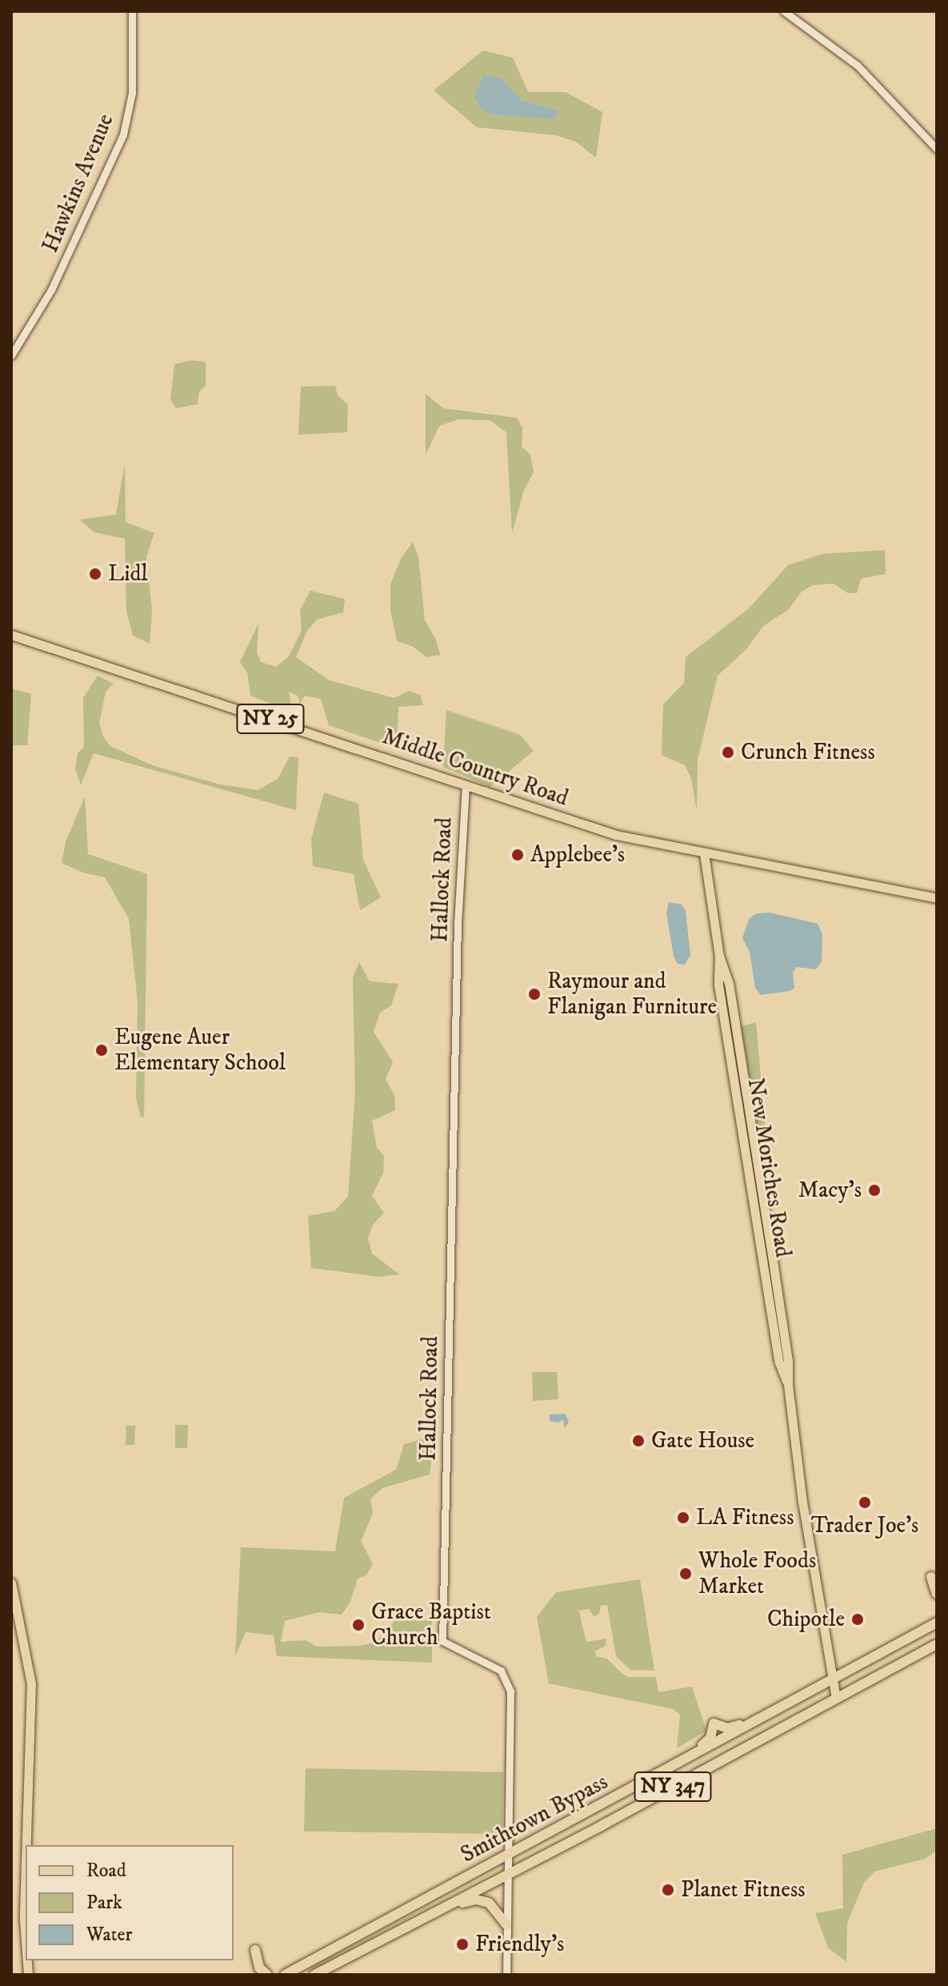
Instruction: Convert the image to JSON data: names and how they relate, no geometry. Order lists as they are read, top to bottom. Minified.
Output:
{"streets":{"highway":["NY 347","Smithtown Bypass"],"main road":["NY 25","Middle Country Road","New Moriches Road"],"street":["Hawkins Avenue","Hallock Road"]},"crossings":[["Middle Country Road","Hallock Road"],["Middle Country Road","New Moriches Road"],["Hallock Road","Smithtown Bypass"],["New Moriches Road","Smithtown Bypass"]],"places":["Lidl","Crunch Fitness","Applebee's","Raymour and Flanigan Furniture","Eugene Auer Elementary School","Macy's","Gate House","Trader Joe's","LA Fitness","Whole Foods Market","Chipotle","Grace Baptist Church","Planet Fitness","Friendly's"],"legend":["Road","Park","Water"]}
